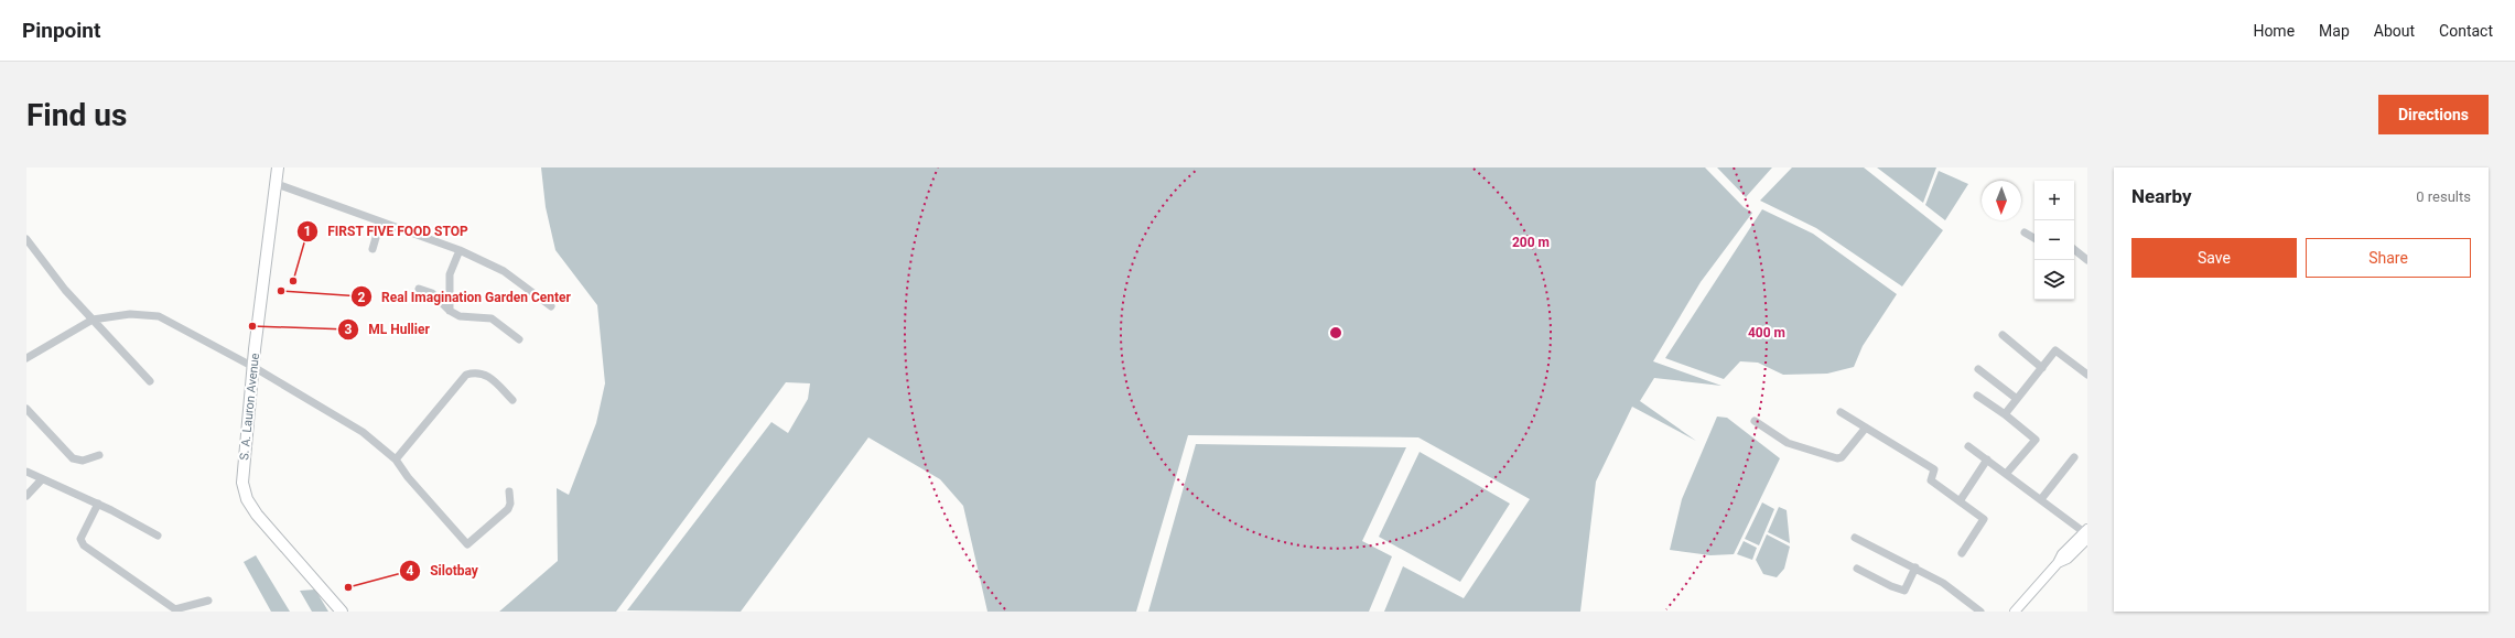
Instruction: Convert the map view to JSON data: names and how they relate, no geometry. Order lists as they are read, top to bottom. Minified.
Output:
{"streets":{"highway":["S. A. Lauron Avenue"]},"places":["FIRST FIVE FOOD STOP","Real Imagination Garden Center","ML Hullier","Silotbay"],"north":"bottom","page":{"header":"Pinpoint","nav":["Home","Map","About","Contact"],"buttons":["Directions",["Save","Share"]],"title":"Find us","heading":["Nearby","0 results"],"map_buttons":["+","−"]},"rings":["200 m","400 m"]}
